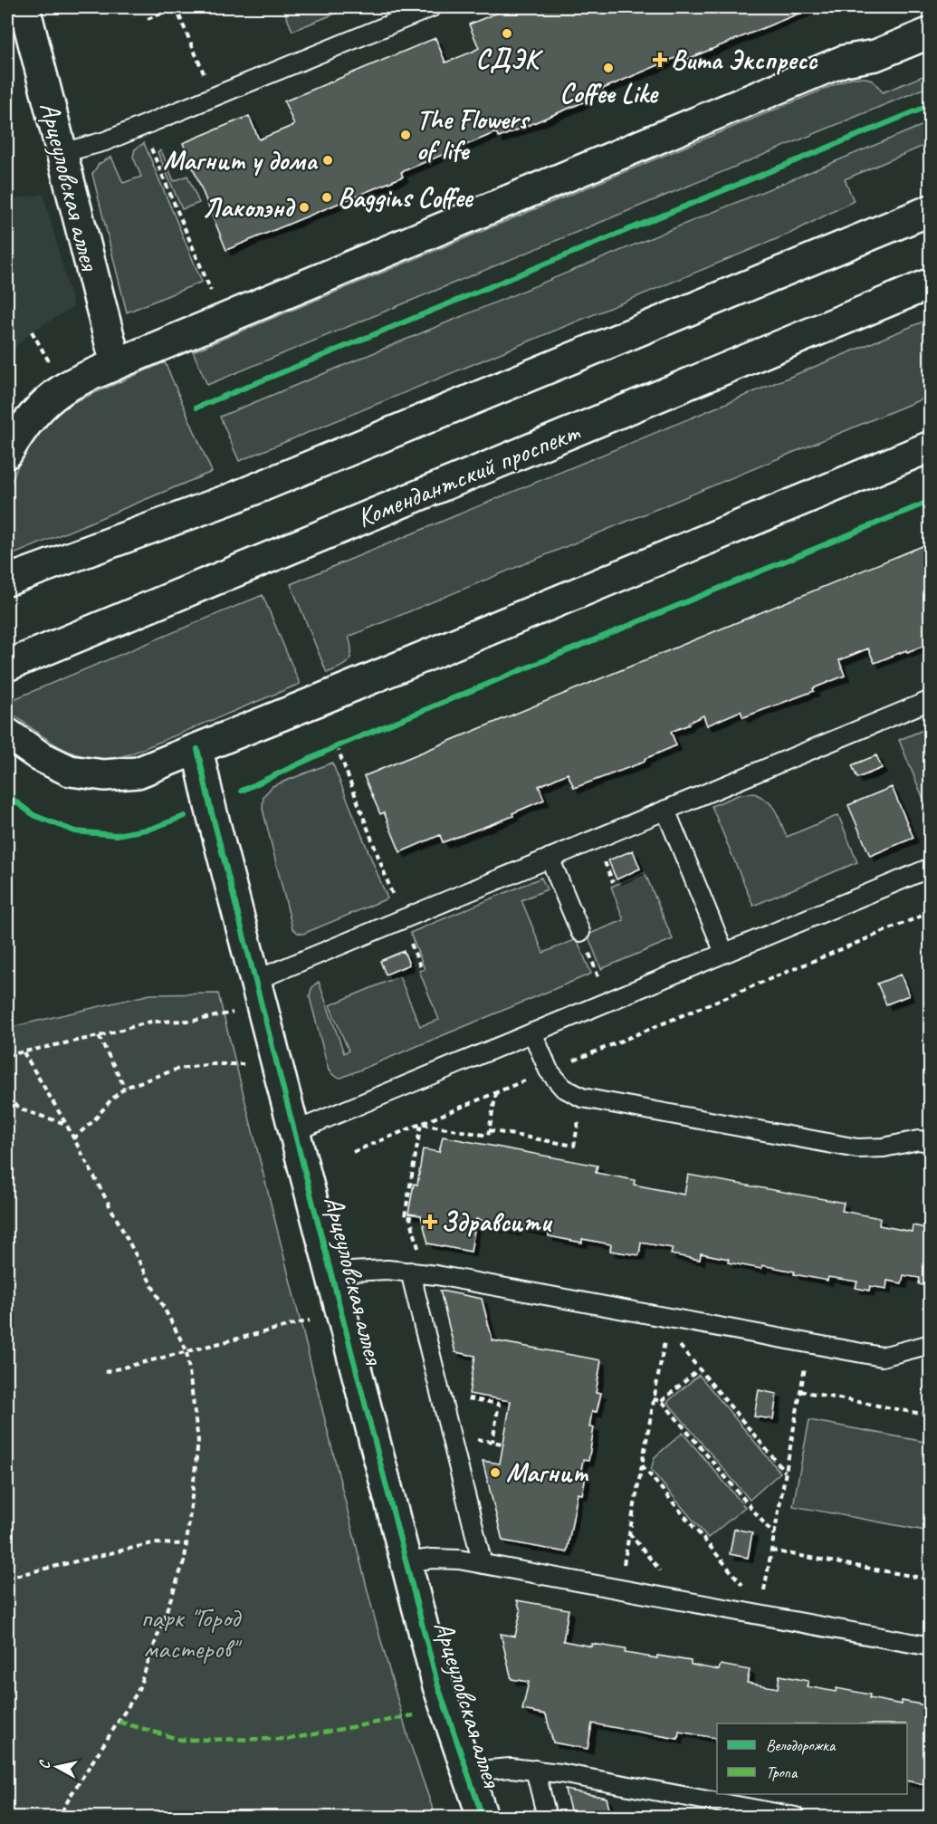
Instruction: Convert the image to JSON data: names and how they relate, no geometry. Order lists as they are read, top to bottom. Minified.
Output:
{"streets":{"street":["Арцеуловская аллея","Комендантский проспект"]},"parks":["парк \"Город мастеров\""],"places":{"other":["СДЭК","Coffee Like","The Flowers of life","Магнит у дома","Baggins Coffee","Лаколэнд","Магнит"],"health":["Вита Экспресс","Здравсити"]},"legend":["Велодорожка","Тропа"],"north":"left"}
